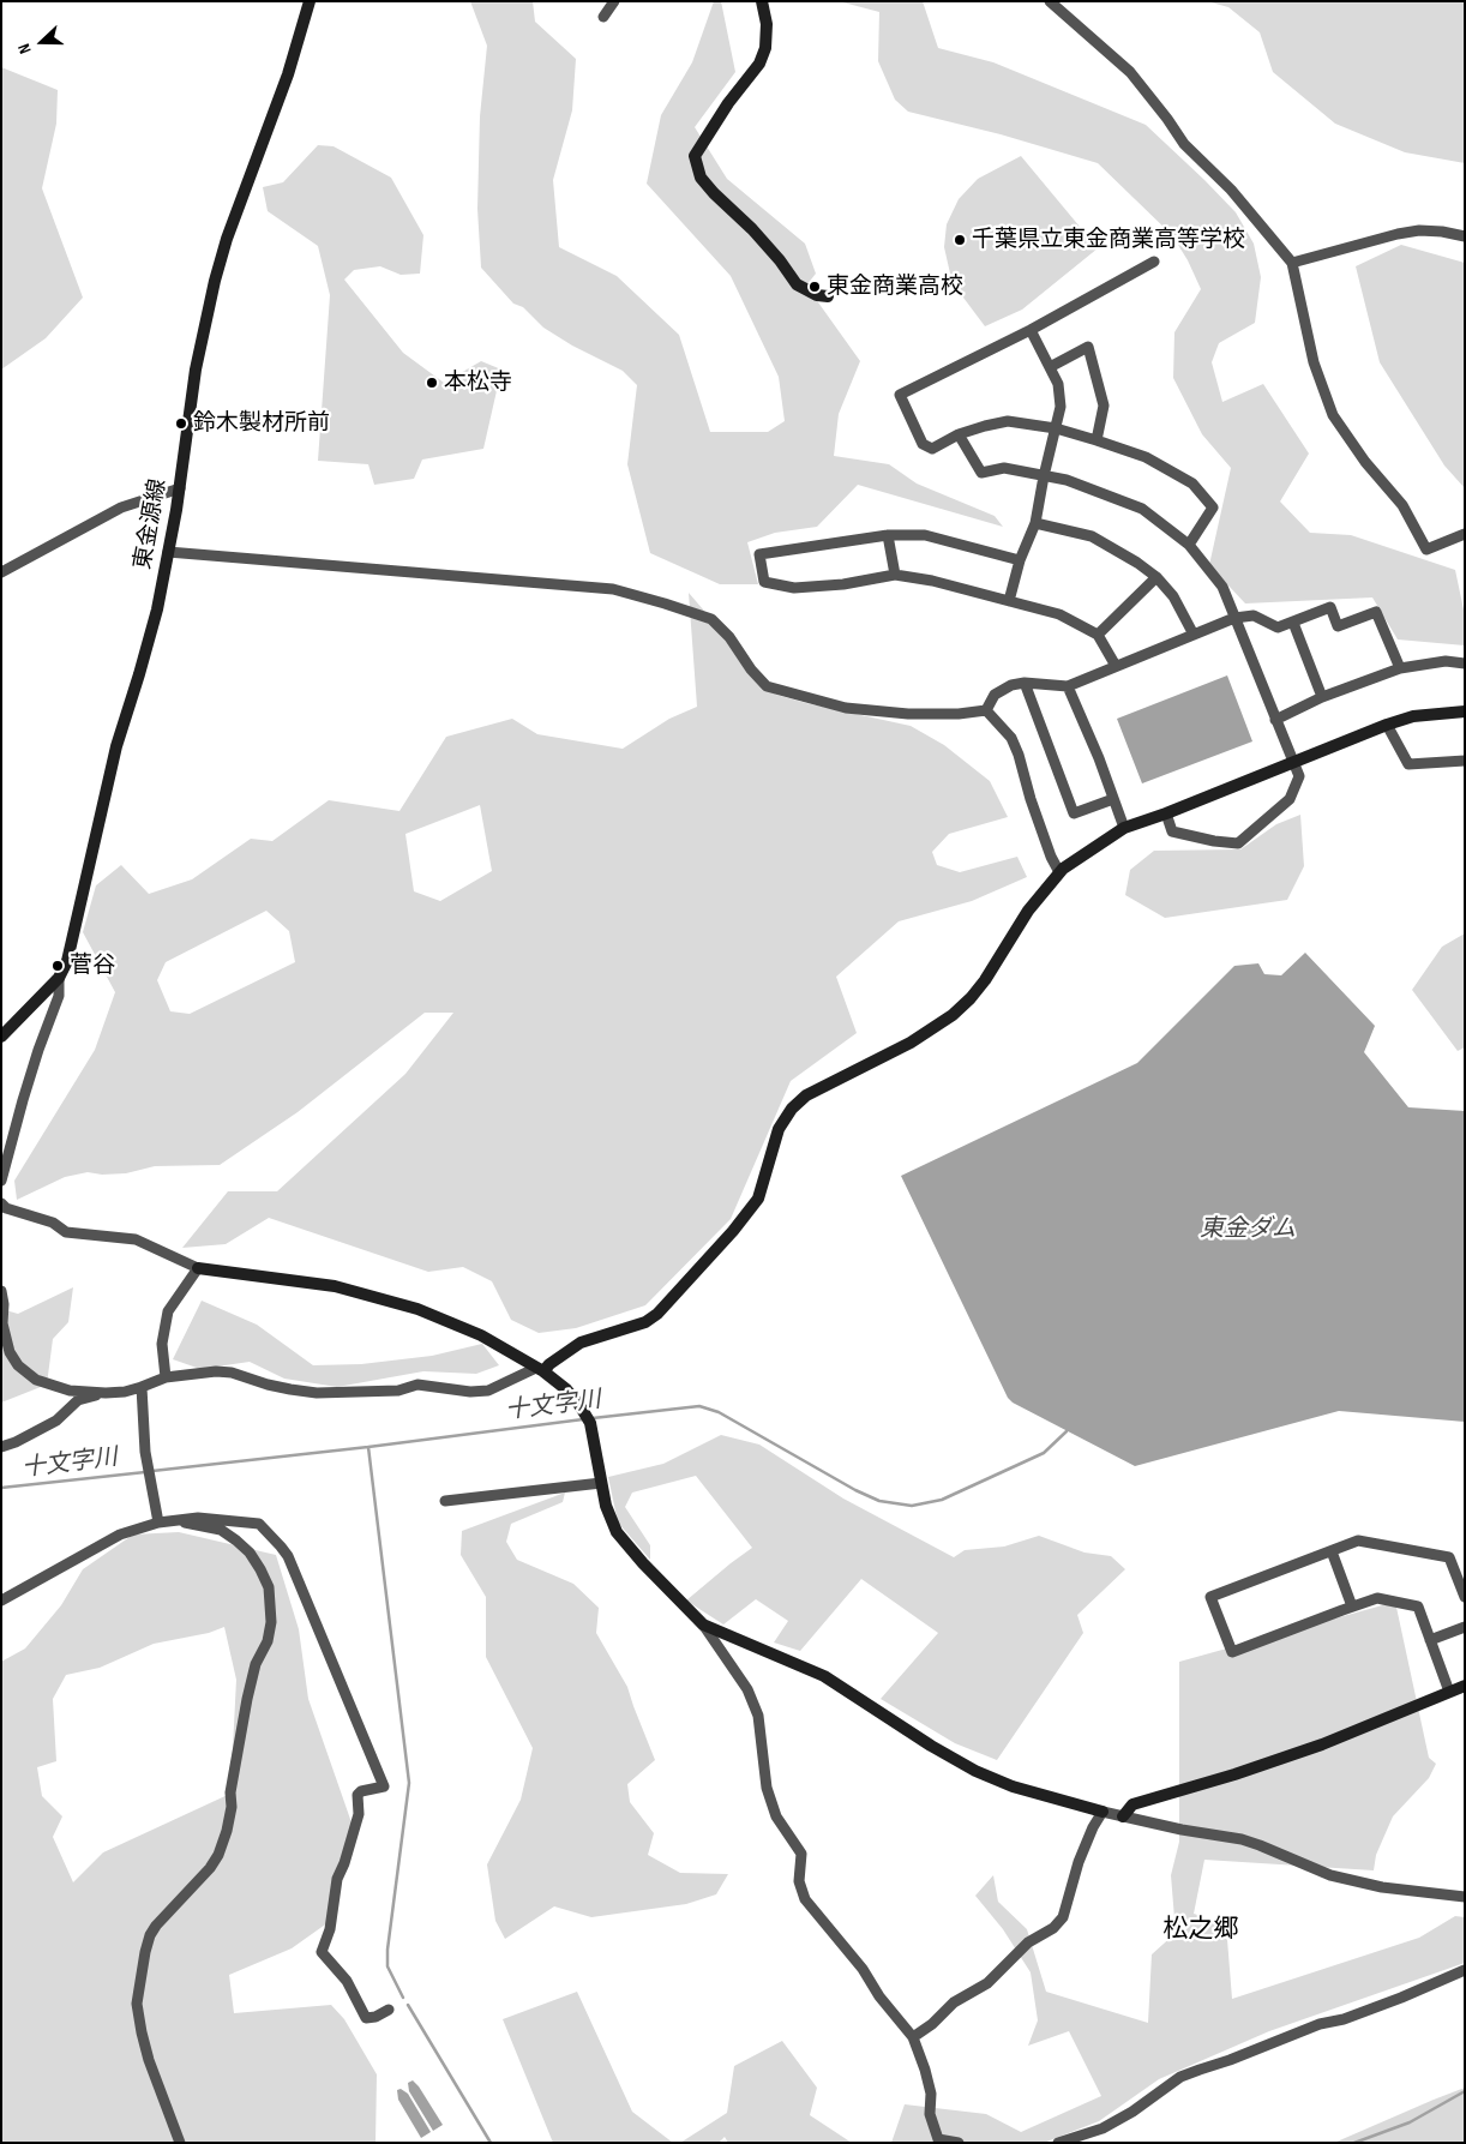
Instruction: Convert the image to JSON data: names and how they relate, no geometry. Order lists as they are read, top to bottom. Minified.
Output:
{"streets":{"street":["東金源線"]},"districts":["松之郷"],"water":["東金ダム","十文字川"],"places":["千葉県立東金商業高等学校","東金商業高校","本松寺","鈴木製材所前","菅谷"],"north":"left"}
